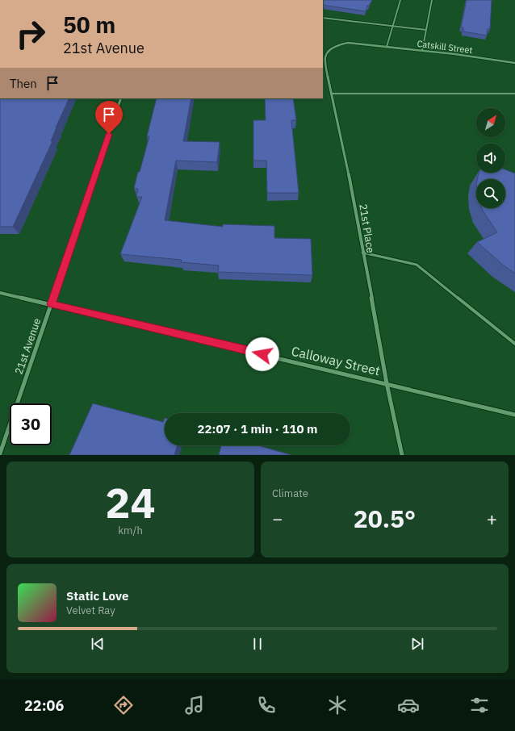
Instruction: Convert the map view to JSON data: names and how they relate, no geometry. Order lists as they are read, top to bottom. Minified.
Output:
{"streets":{"street":["Catskill Street","21st Place","21st Avenue","Calloway Street"]},"crossings":[["Catskill Street","21st Place"],["21st Place","Calloway Street"],["21st Avenue","Calloway Street"]],"north":"top right","page":{"turn":["50 m","21st Avenue"],"then":"Then","limit":"30","trip":"22:07 · 1 min · 110 m","tile":[["24","km/h"],"Climate"],"heat":["−","20.5°","+"],"song":["Static Love","Velvet Ray"],"tabs":"22:06"}}
